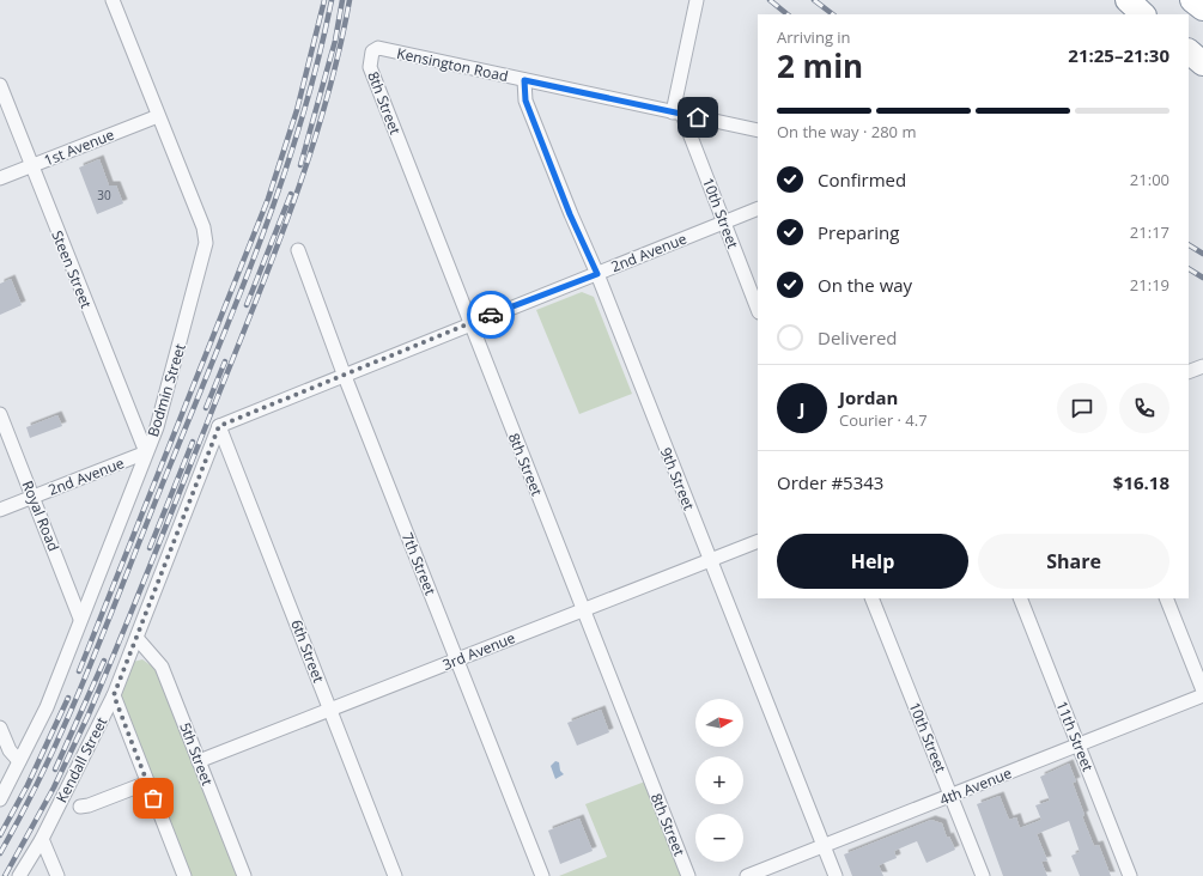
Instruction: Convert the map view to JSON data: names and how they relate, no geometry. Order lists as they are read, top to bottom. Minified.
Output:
{"streets":{"street":["Kensington Road","8th Street","1st Avenue","10th Street","2nd Avenue","Steen Street","Bodmin Street","9th Street","Royal Road","7th Street","6th Street","3rd Avenue","11th Street","5th Street","Kendall Street","4th Avenue"]},"crossings":[["Kensington Road","8th Street"],["Kensington Road","10th Street"],["Kensington Road","9th Street"],["8th Street","2nd Avenue"],["8th Street","3rd Avenue"],["1st Avenue","Steen Street"],["1st Avenue","Bodmin Street"],["10th Street","2nd Avenue"],["10th Street","4th Avenue"],["2nd Avenue","Steen Street"],["2nd Avenue","Bodmin Street"],["2nd Avenue","9th Street"],["2nd Avenue","Royal Road"],["2nd Avenue","7th Street"],["2nd Avenue","6th Street"],["2nd Avenue","Kendall Street"],["Steen Street","Bodmin Street"],["Bodmin Street","Royal Road"],["9th Street","3rd Avenue"],["9th Street","4th Avenue"],["7th Street","3rd Avenue"],["6th Street","3rd Avenue"],["6th Street","Kendall Street"],["3rd Avenue","5th Street"],["11th Street","4th Avenue"],["5th Street","Kendall Street"]],"house_numbers":["30"],"north":"right","page":{"heading":["2 min","Arriving in","21:25–21:30"],"panel":["Jordan","Courier · 4.7","Order #5343","$16.18"],"bar":"On the way · 280 m","list":[["Confirmed","21:00"],["Preparing","21:17"],["On the way","21:19"],"Delivered"],"round":"J","buttons":["Help","Share"],"map_buttons":["+","−"]}}
